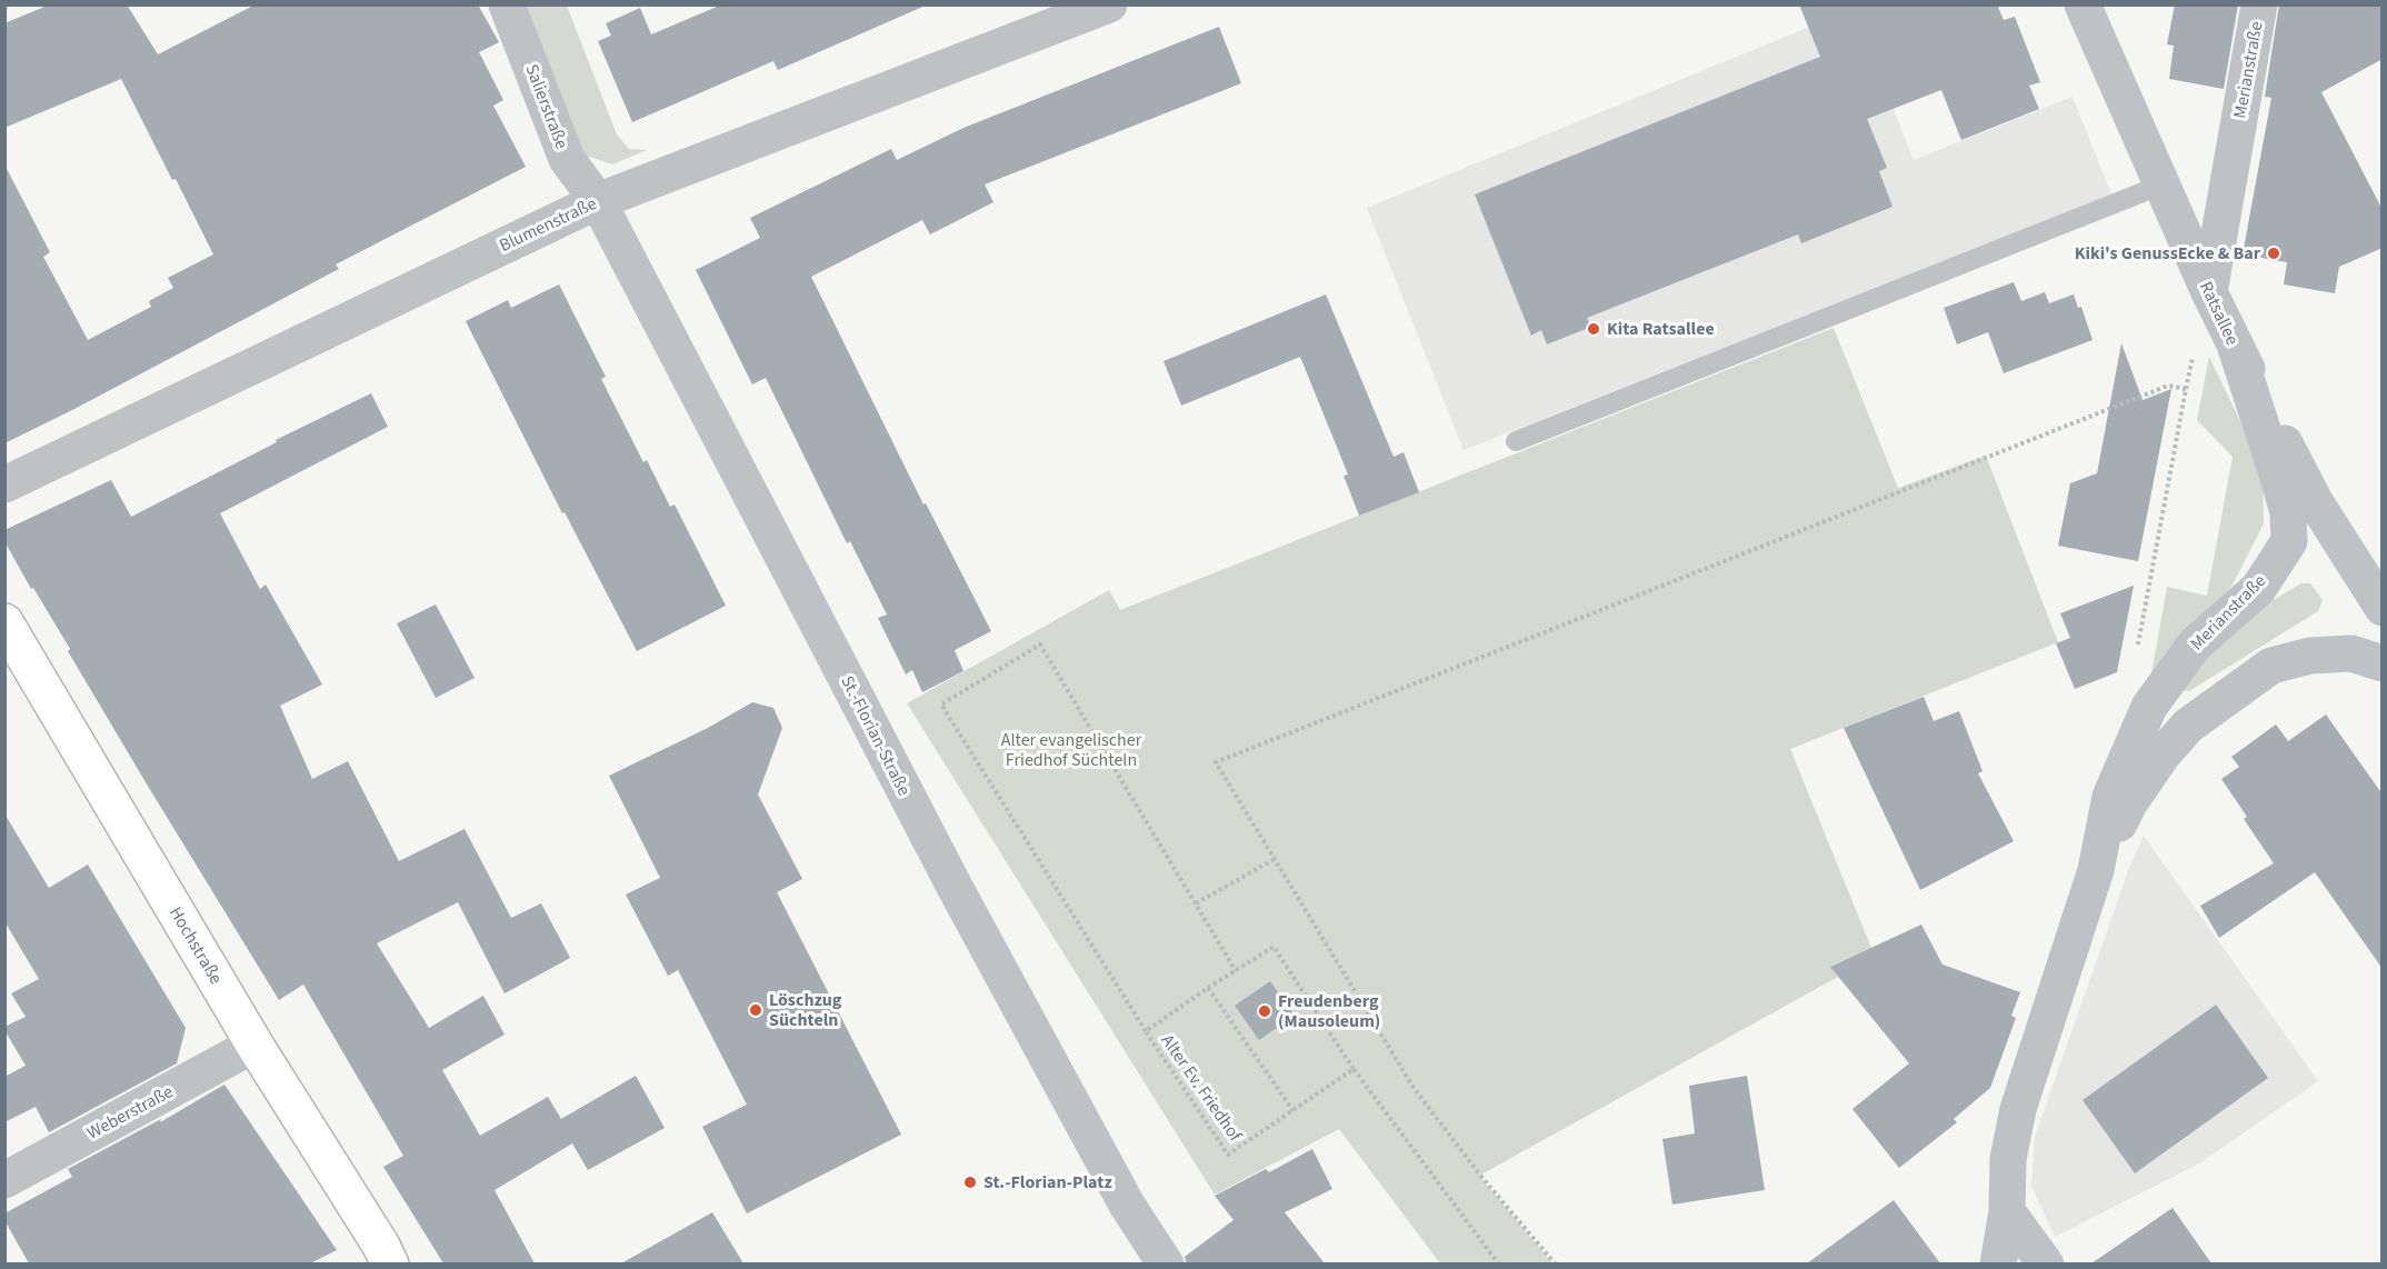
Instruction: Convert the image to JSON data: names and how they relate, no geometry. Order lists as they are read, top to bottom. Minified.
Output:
{"streets":{"main road":["Hochstraße"],"street":["Merianstraße","Salierstraße","Blumenstraße","Ratsallee","St.-Florian-Straße","Weberstraße"],"path":["Alter Ev. Friedhof"]},"crossings":[["Merianstraße","Ratsallee"],["Salierstraße","Blumenstraße"],["Salierstraße","St.-Florian-Straße"],["Blumenstraße","St.-Florian-Straße"],["Hochstraße","Weberstraße"]],"parks":["Alter evangelischer Friedhof Süchteln"],"places":["Kiki's GenussEcke & Bar","Kita Ratsallee","Löschzug Süchteln","Freudenberg (Mausoleum)","St.-Florian-Platz"]}
